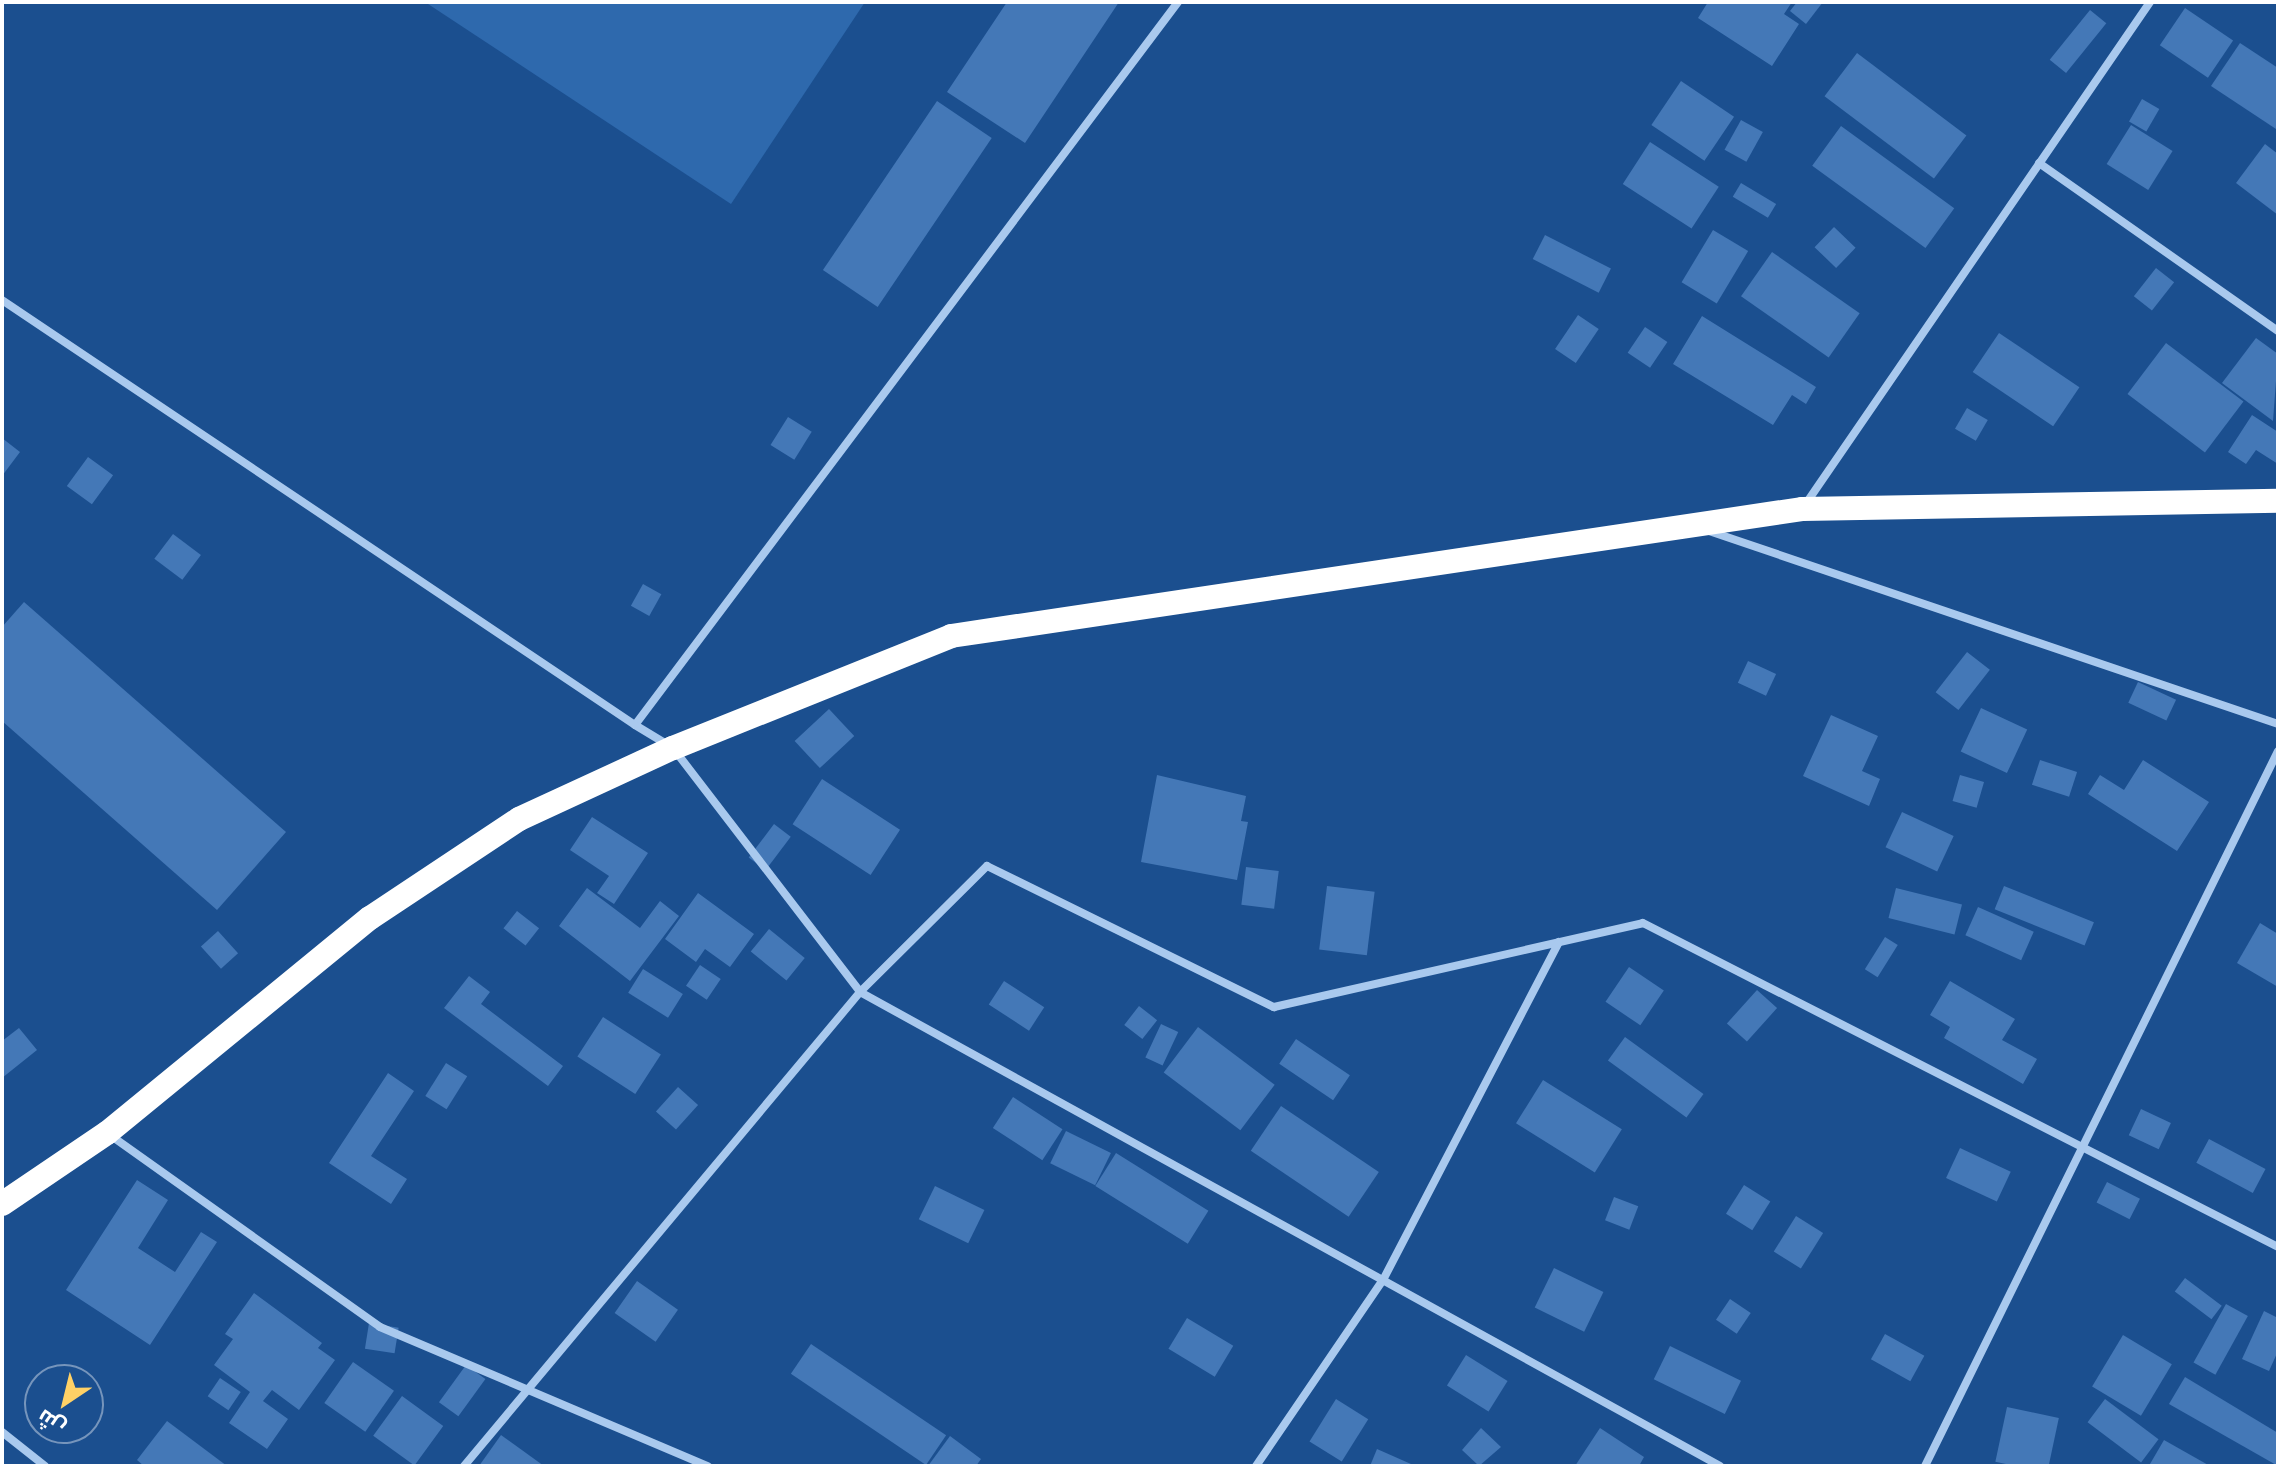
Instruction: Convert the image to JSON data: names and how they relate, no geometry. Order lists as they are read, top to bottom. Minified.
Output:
{"north":"bottom left"}
